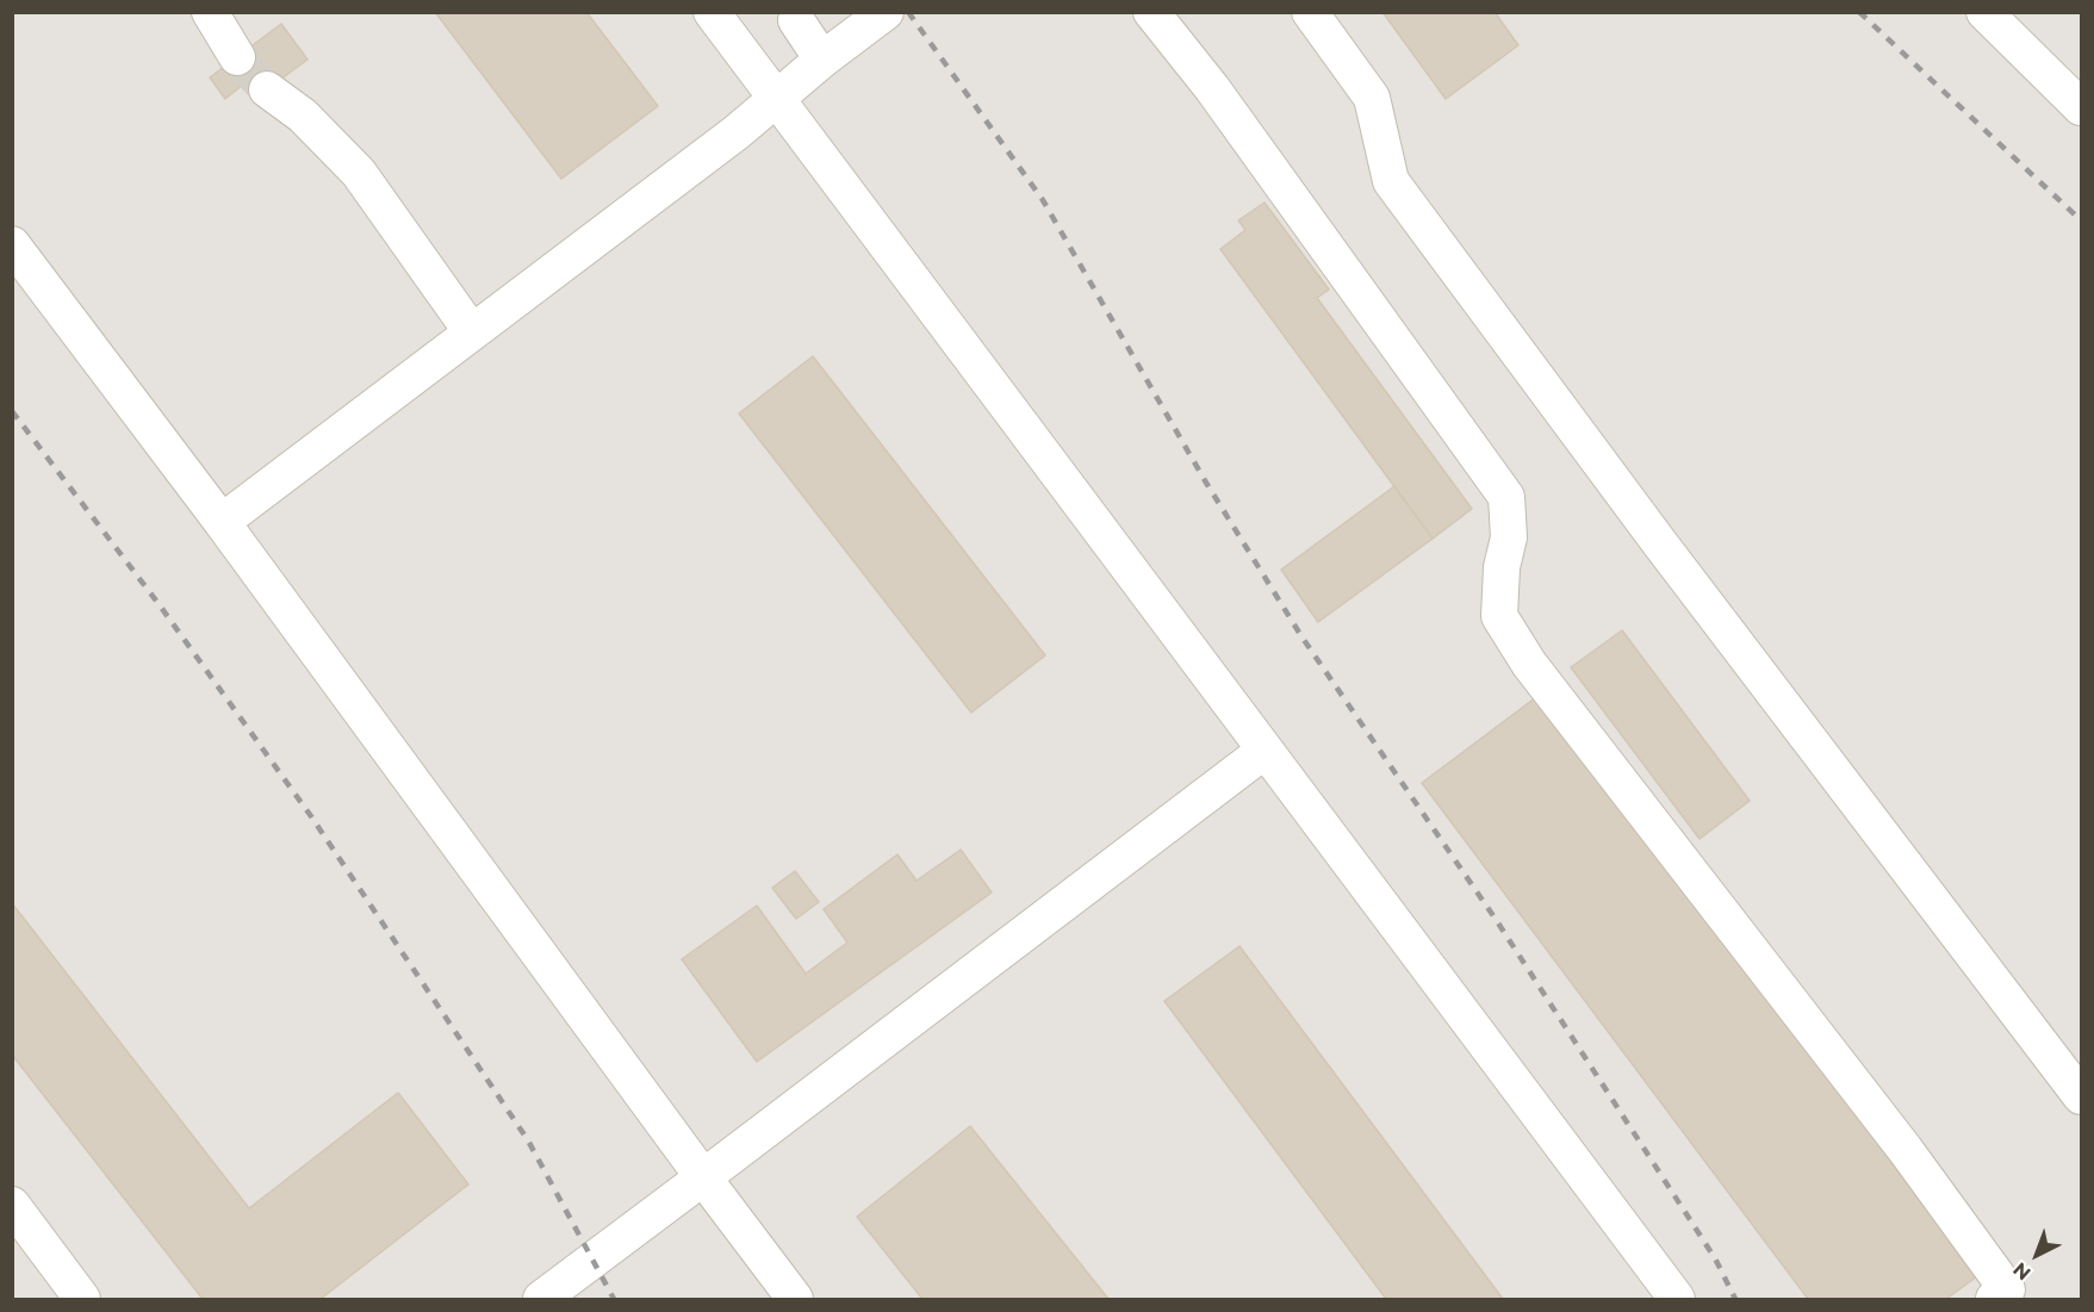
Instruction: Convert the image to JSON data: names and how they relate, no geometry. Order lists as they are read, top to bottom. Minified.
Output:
{"north":"bottom left"}
